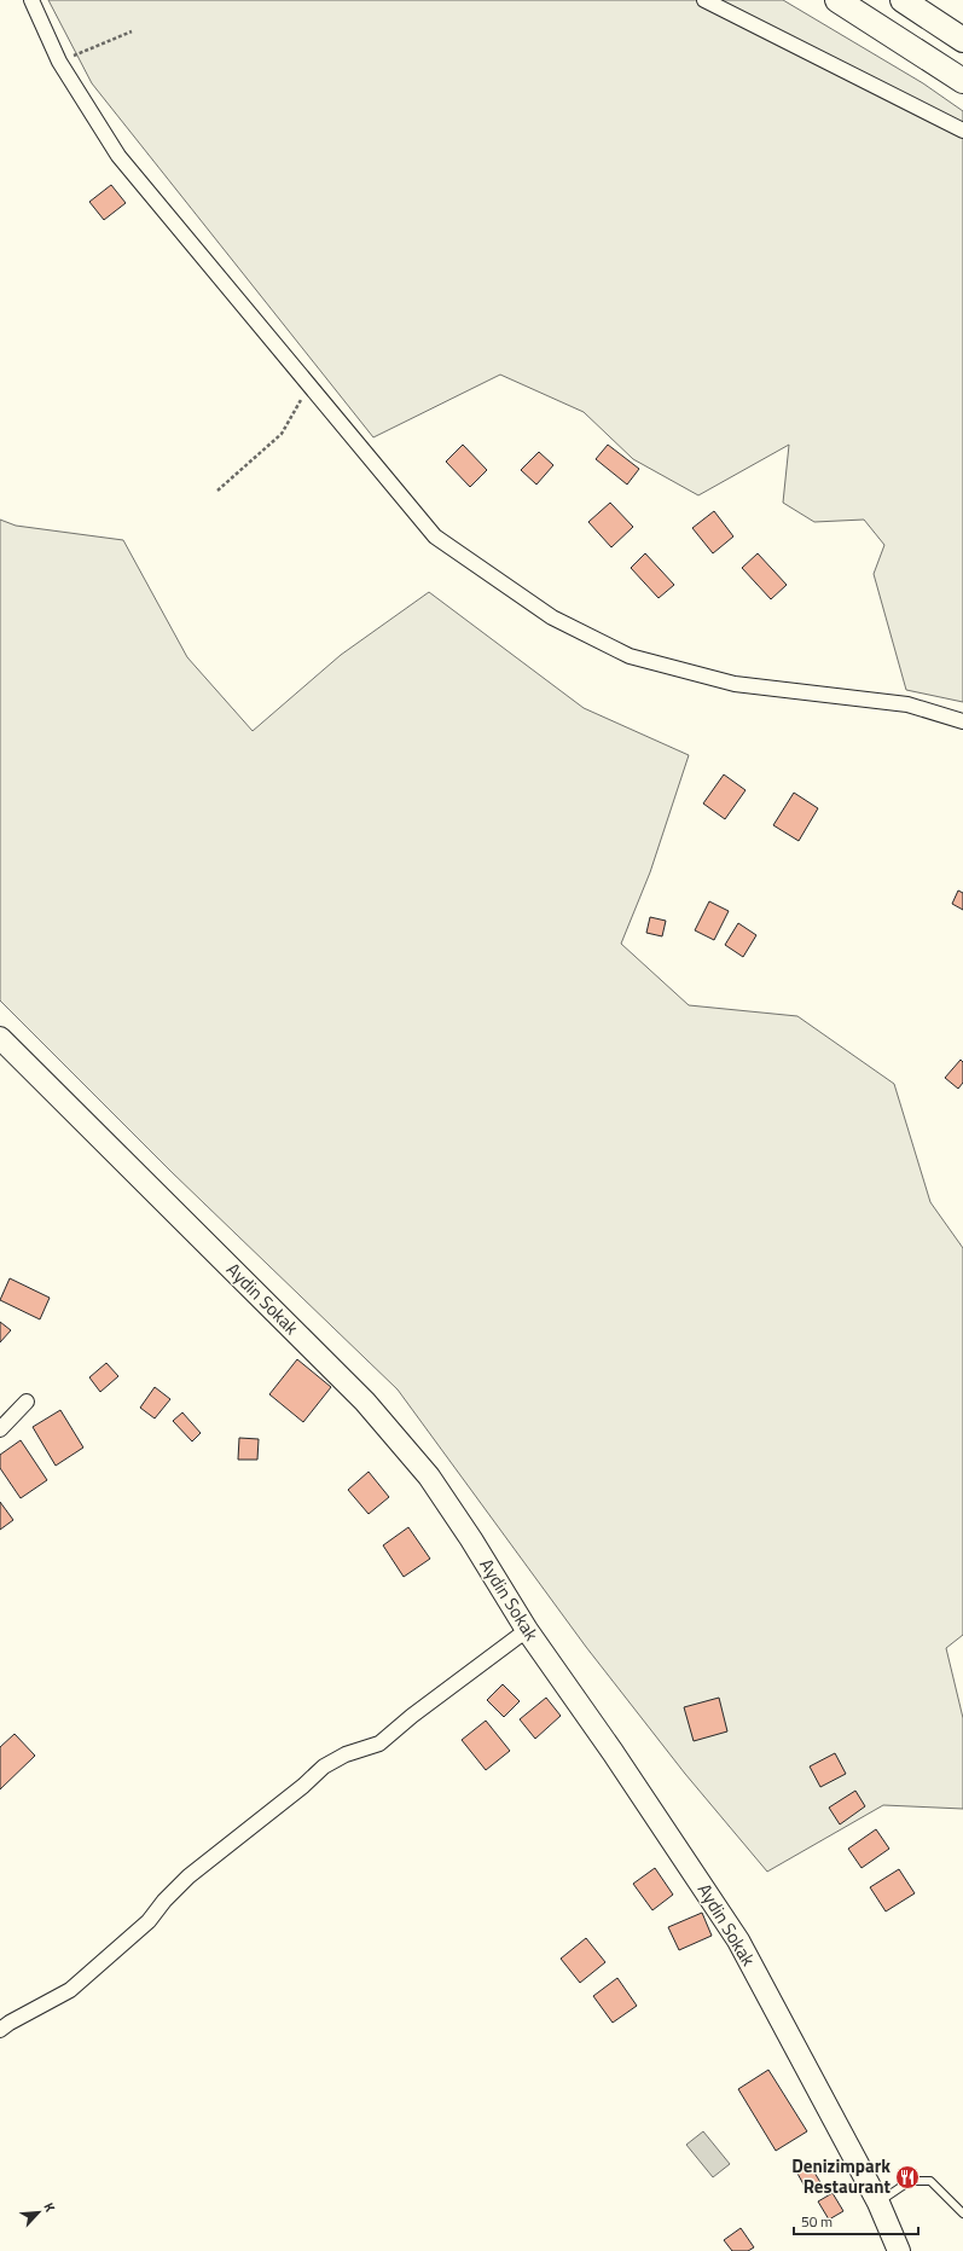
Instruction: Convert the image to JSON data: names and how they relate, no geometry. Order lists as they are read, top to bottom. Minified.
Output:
{"streets":{"street":["Aydin Sokak"]},"places":{"restaurant":["Denizimpark Restaurant"]},"scale_bar":"50 m","north":"top right"}
